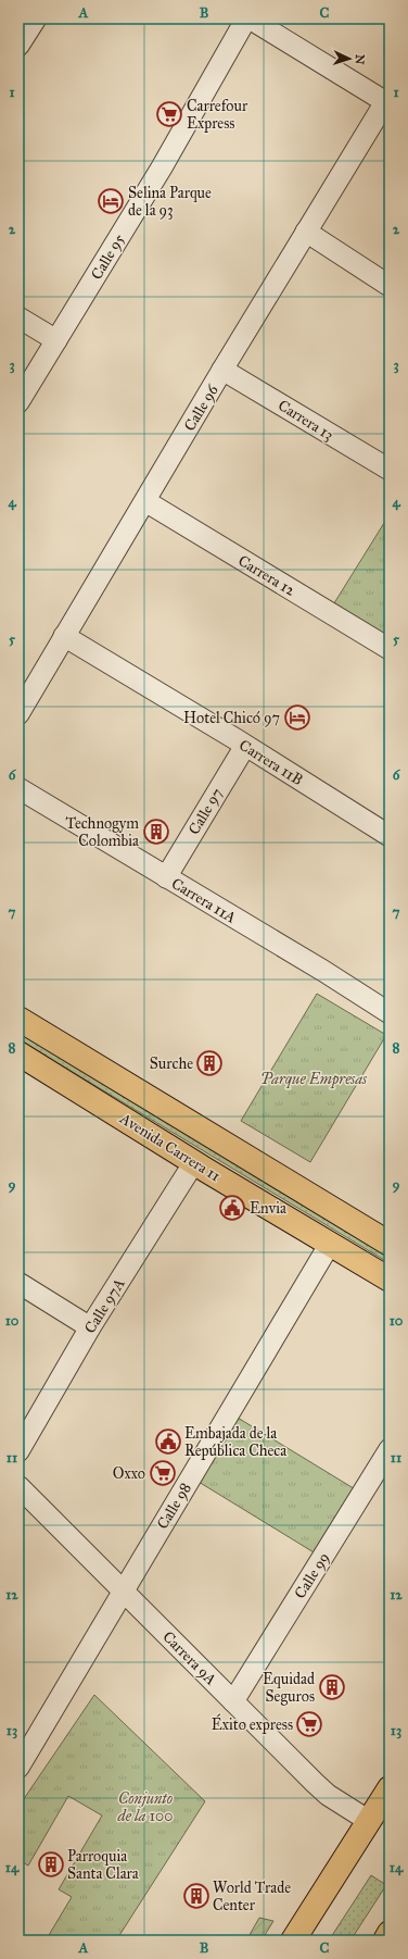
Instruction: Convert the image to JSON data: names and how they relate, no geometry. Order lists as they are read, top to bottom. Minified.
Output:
{"streets":{"main road":["Avenida Carrera 11"],"street":["Calle 95","Calle 96","Carrera 13","Carrera 12","Carrera 11B","Calle 97","Carrera 11A","Calle 97A","Calle 98","Calle 99","Carrera 9A"]},"crossings":[["Calle 96","Carrera 13"],["Calle 96","Carrera 12"],["Calle 96","Carrera 11B"],["Carrera 11B","Calle 97"],["Calle 97","Carrera 11A"],["Avenida Carrera 11","Calle 97A"],["Avenida Carrera 11","Calle 98"],["Calle 98","Carrera 9A"],["Calle 99","Carrera 9A"]],"parks":["Parque Empresas","Conjunto de la 100"],"places":{"supermarket":["Carrefour Express","Oxxo","Éxito express"],"hotel":["Selina Parque de la 93","Hotel Chicó 97"],"building":["Technogym Colombia","Surche","Equidad Seguros","Parroquia Santa Clara","World Trade Center"],"public building":["Envia","Embajada de la República Checa"]},"north":"right","grid":{"columns":["A","B","C"],"rows":["1","2","3","4","5","6","7","8","9","10","11","12","13","14"]}}
